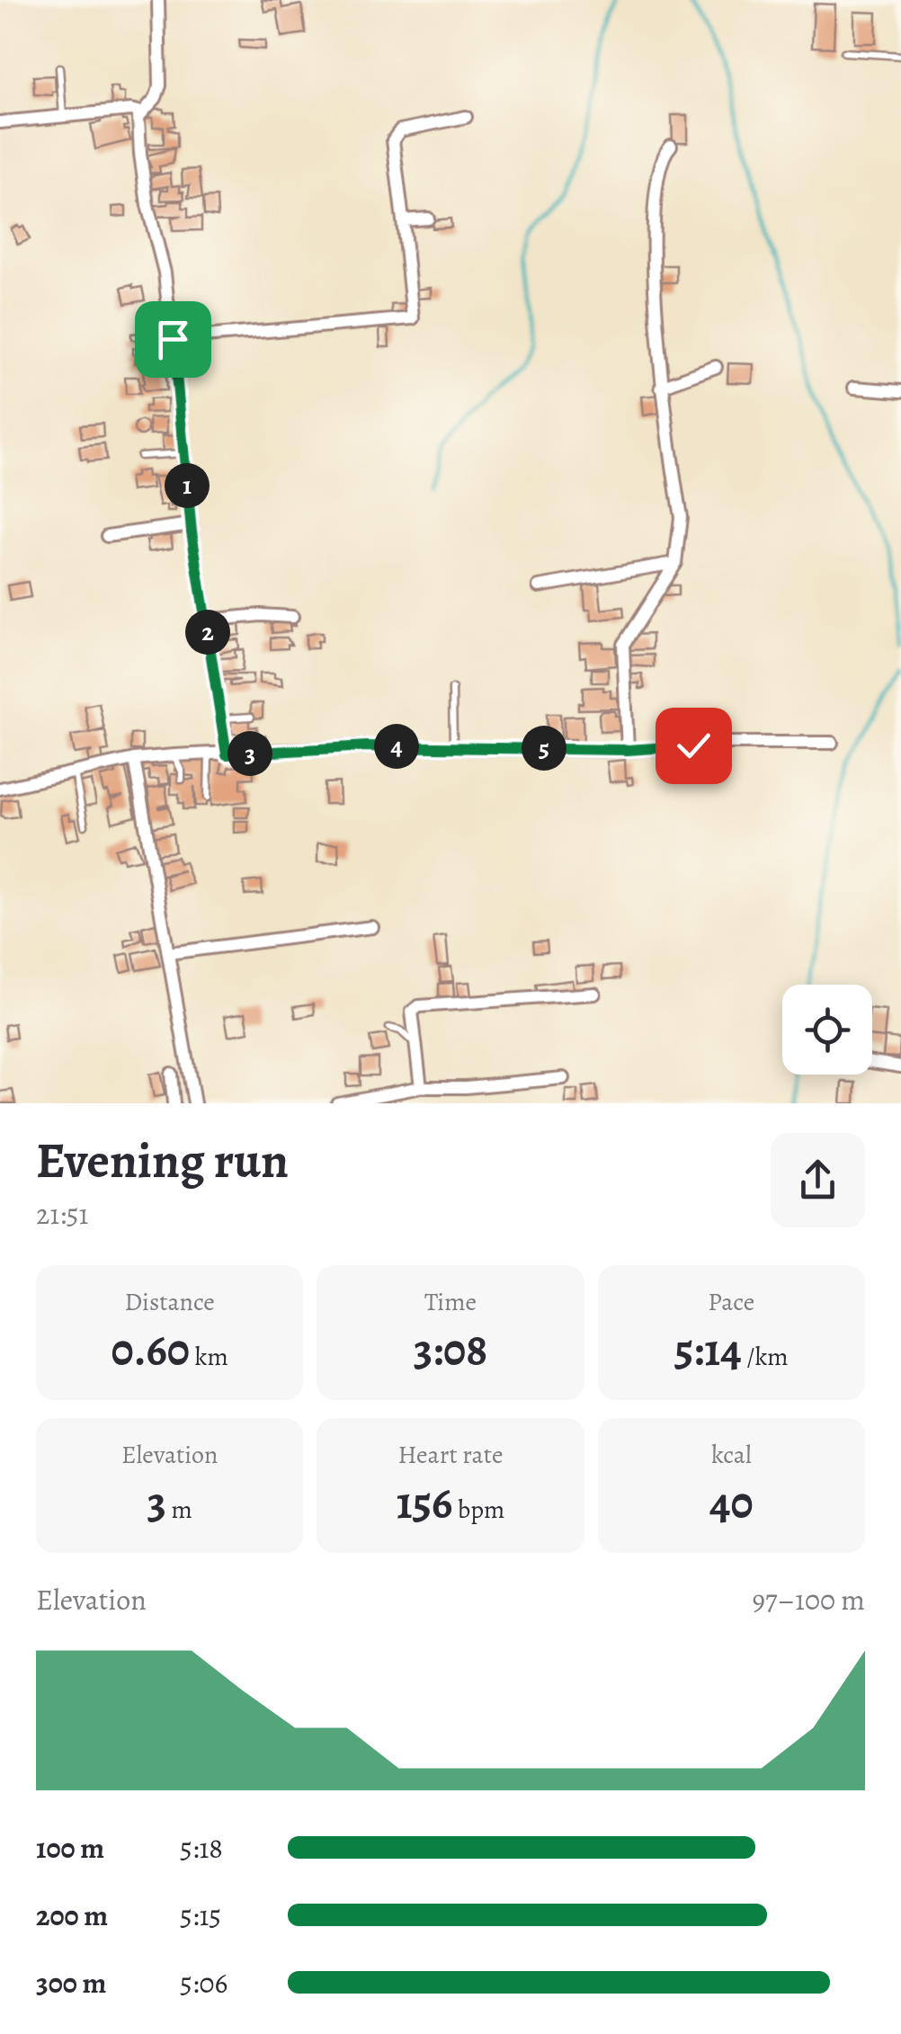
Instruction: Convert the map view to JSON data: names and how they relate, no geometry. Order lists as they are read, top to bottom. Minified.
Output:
{"page":{"pins":["1","2","4","5","3"],"heading":["Evening run","21:51"],"stats":[["Distance","0.60 km"],["Time","3:08"],["Pace","5:14 /km"],["Elevation","3 m"],["Heart rate","156 bpm"],["kcal","40"]],"chart":["Elevation","97–100 m"],"list":[{"name":"100 m","note":"5:18"},{"name":"200 m","note":"5:15"},{"name":"300 m","note":"5:06"}]}}
